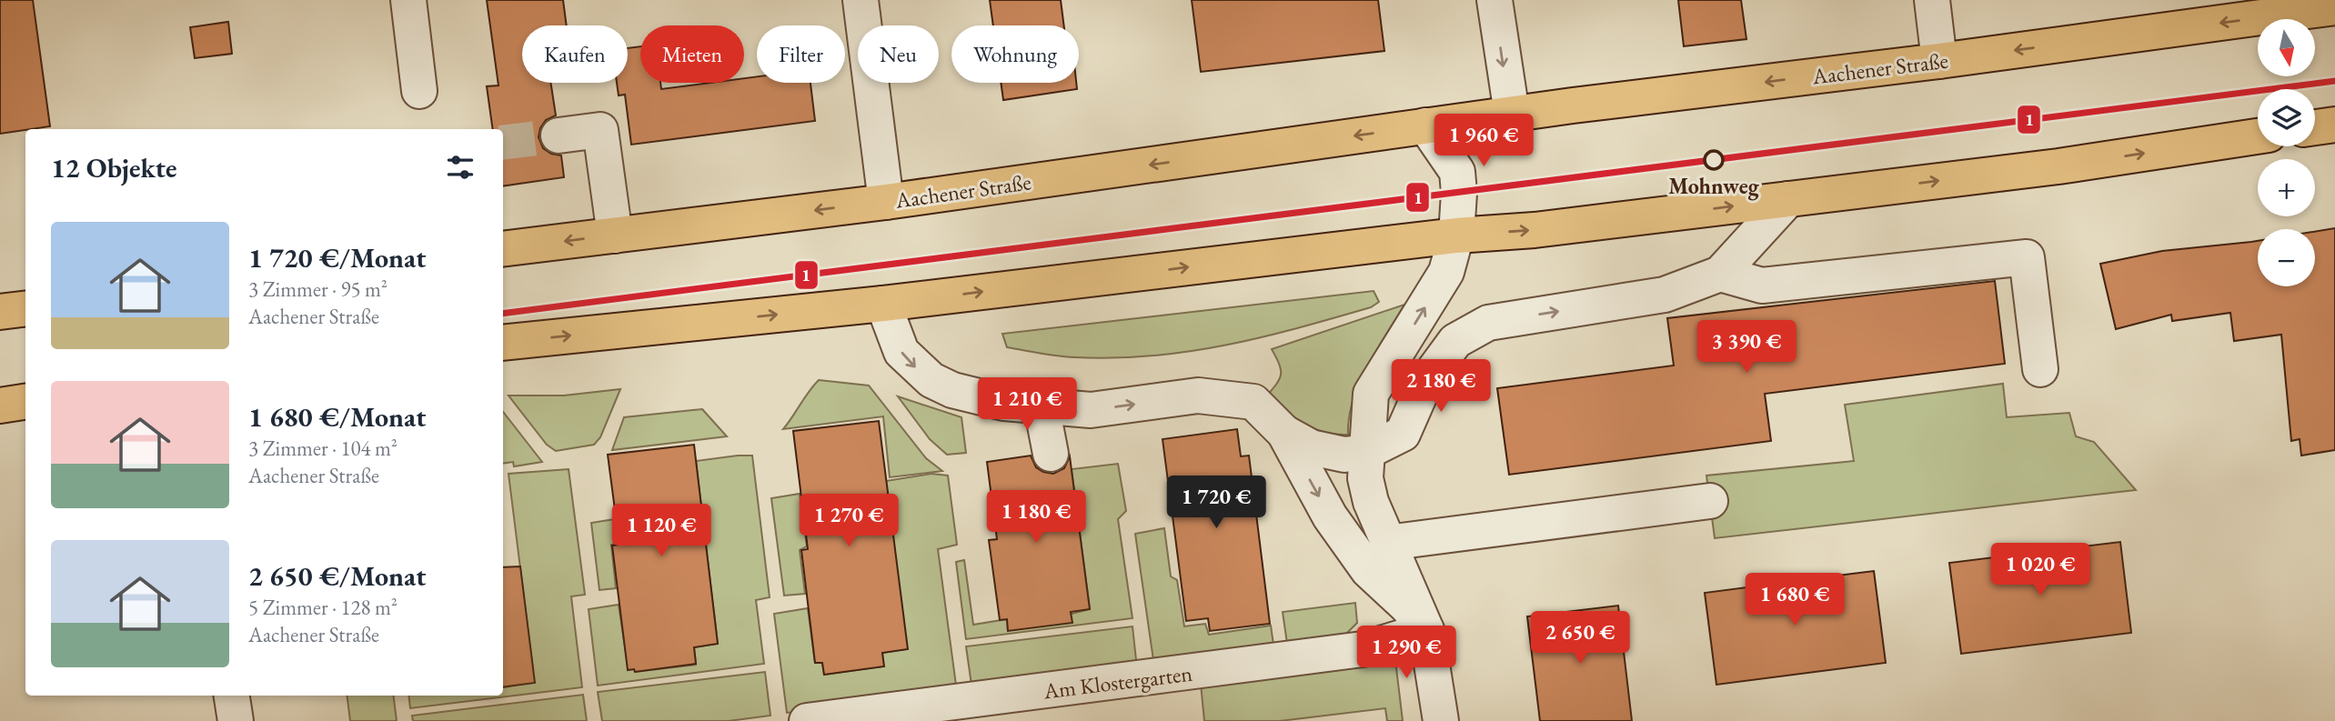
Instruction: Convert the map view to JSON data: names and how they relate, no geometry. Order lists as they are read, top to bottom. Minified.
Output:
{"streets":{"main road":["Aachener Straße"],"street":["Am Klostergarten"]},"places":["Mohnweg"],"lines":["tram line 1"],"north":"bottom","page":{"map_buttons":["+","−"],"chip":["Kaufen","Mieten","Filter","Neu","Wohnung"],"price":["1 960 €","3 390 €","2 180 €","1 210 €","1 720 €","1 180 €","1 270 €","1 120 €","1 020 €","1 680 €","2 650 €","1 290 €"],"heading":"12 Objekte","list":[{"name":"1 720 €/Monat","note":"3 Zimmer · 95 m² · Aachener Straße"},{"name":"1 680 €/Monat","note":"3 Zimmer · 104 m² · Aachener Straße"},{"name":"2 650 €/Monat","note":"5 Zimmer · 128 m² · Aachener Straße"}]}}
